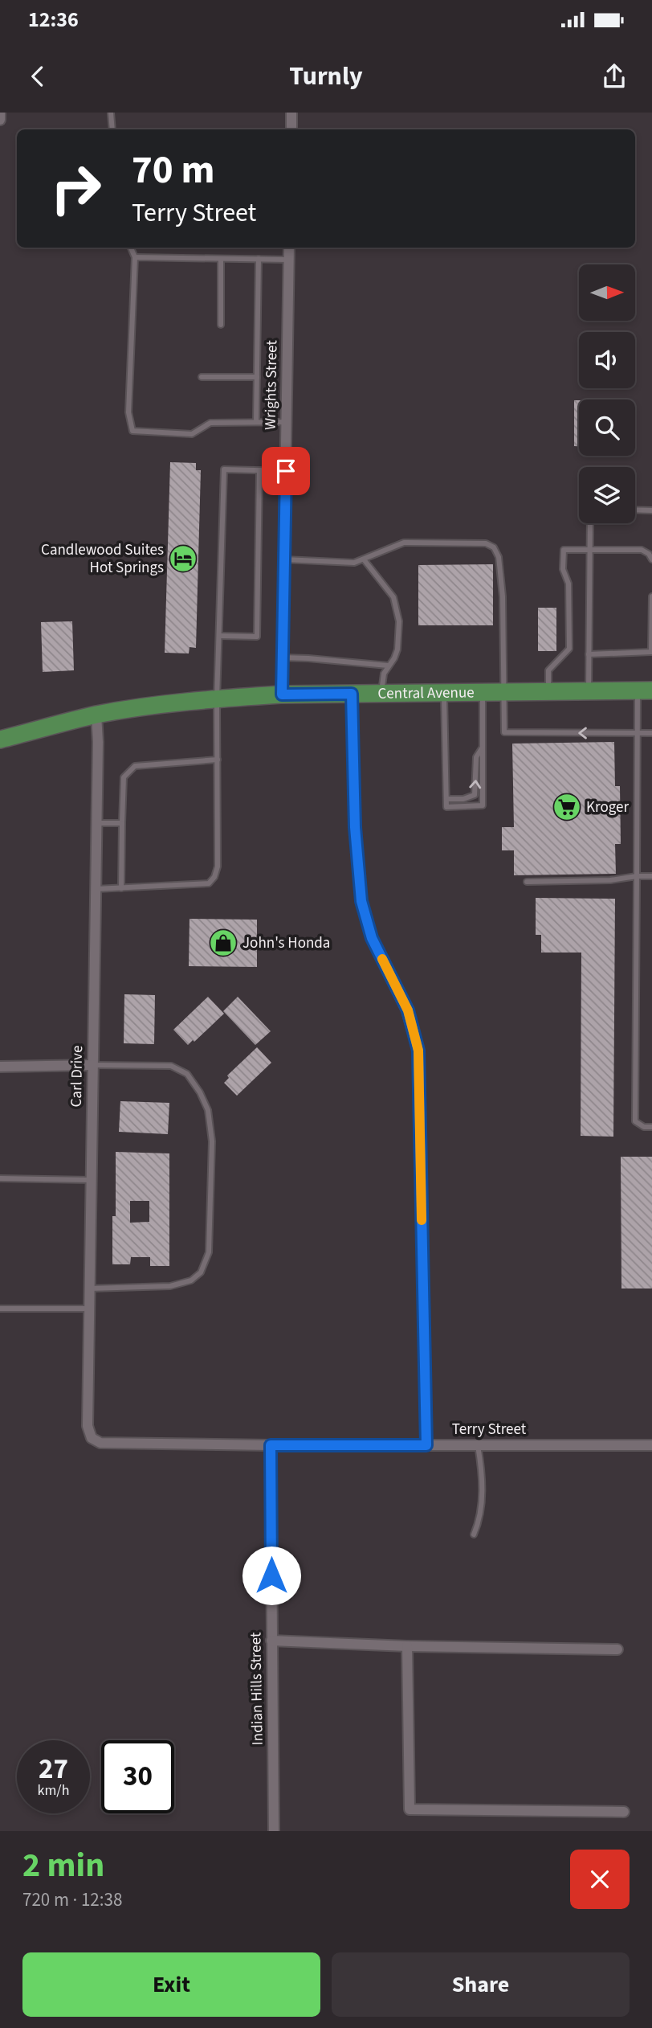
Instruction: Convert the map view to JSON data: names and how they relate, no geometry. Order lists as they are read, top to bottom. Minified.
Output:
{"streets":{"main road":["Central Avenue"],"street":["Wrights Street","Carl Drive","Terry Street","Indian Hills Street"]},"crossings":[["Wrights Street","Central Avenue"],["Central Avenue","Carl Drive"],["Carl Drive","Terry Street"],["Terry Street","Indian Hills Street"]],"places":{"hotel":["Candlewood Suites Hot Springs"],"supermarket":["Kroger"],"shop":["John's Honda"]},"north":"right","page":{"status":"12:36","header":"Turnly","turn":["70 m","Terry Street"],"speed":"27 km/h","limit":"30","heading":["2 min","720 m · 12:38"],"buttons":["Exit","Share"]}}
